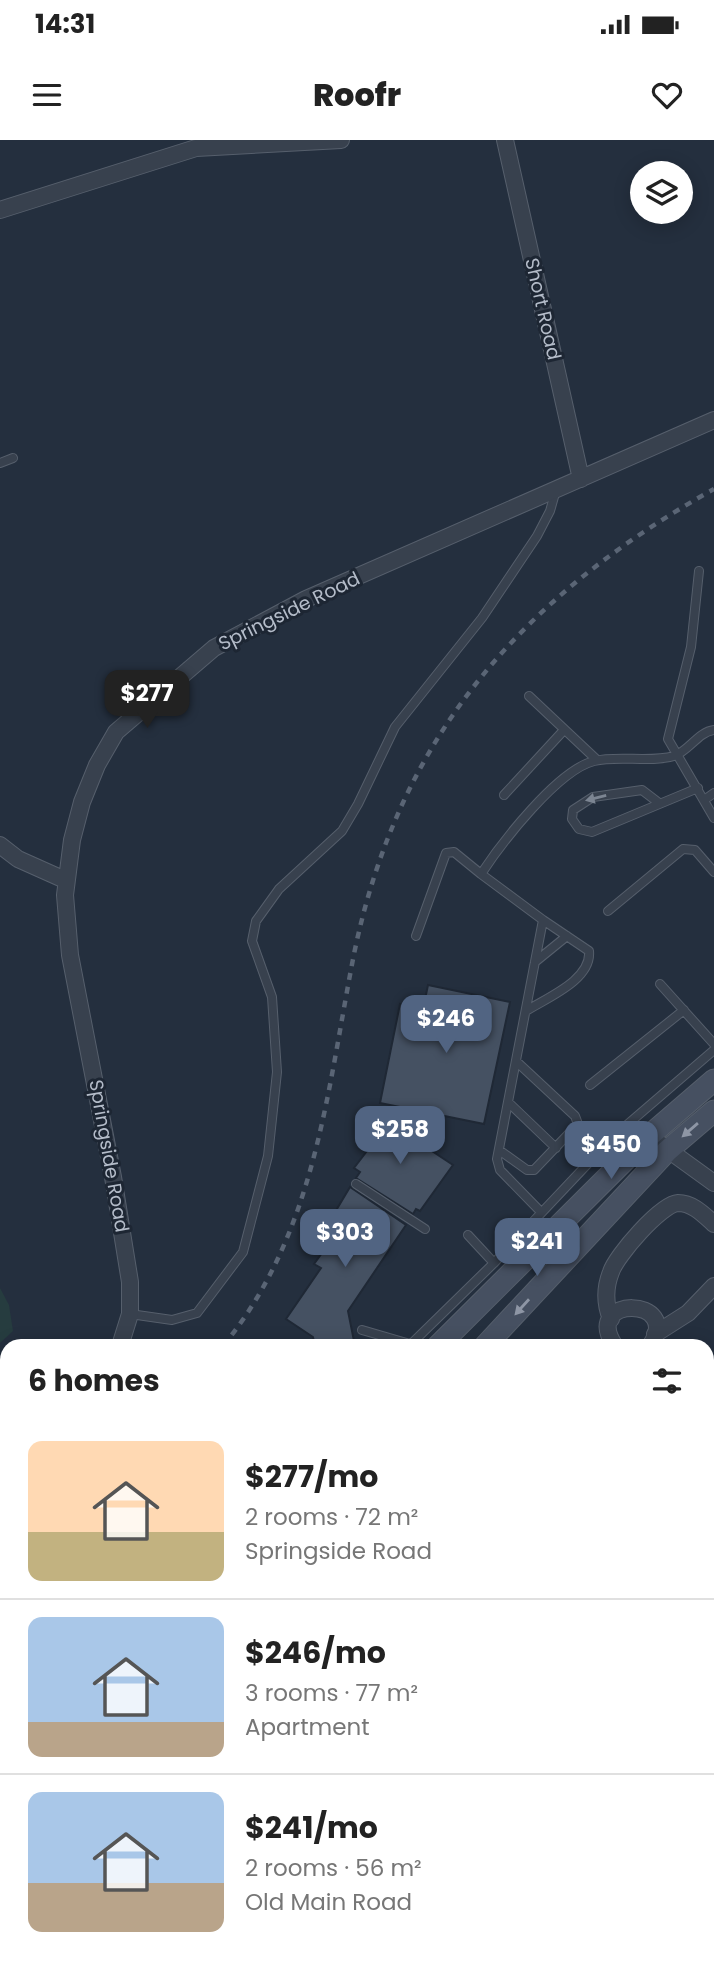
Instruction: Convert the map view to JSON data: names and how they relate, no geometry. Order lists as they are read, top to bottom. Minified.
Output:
{"streets":{"street":["Short Road","Springside Road"]},"crossings":[["Short Road","Springside Road"]],"page":{"status":"14:31","header":"Roofr","price":["$277","$246","$258","$450","$303","$241"],"heading":"6 homes","list":[{"name":"$277/mo","note":"2 rooms · 72 m² · Springside Road"},{"name":"$246/mo","note":"3 rooms · 77 m² · Apartment"},{"name":"$241/mo","note":"2 rooms · 56 m² · Old Main Road"}]}}
